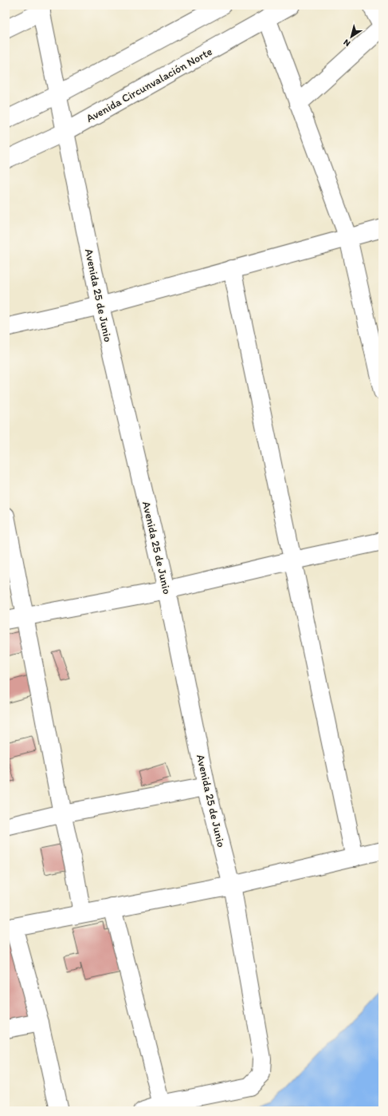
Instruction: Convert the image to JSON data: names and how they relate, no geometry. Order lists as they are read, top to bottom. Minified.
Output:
{"streets":{"street":["Avenida Circunvalación Norte","Avenida 25 de Junio"]},"crossings":[["Avenida Circunvalación Norte","Avenida 25 de Junio"]],"north":"bottom left"}
